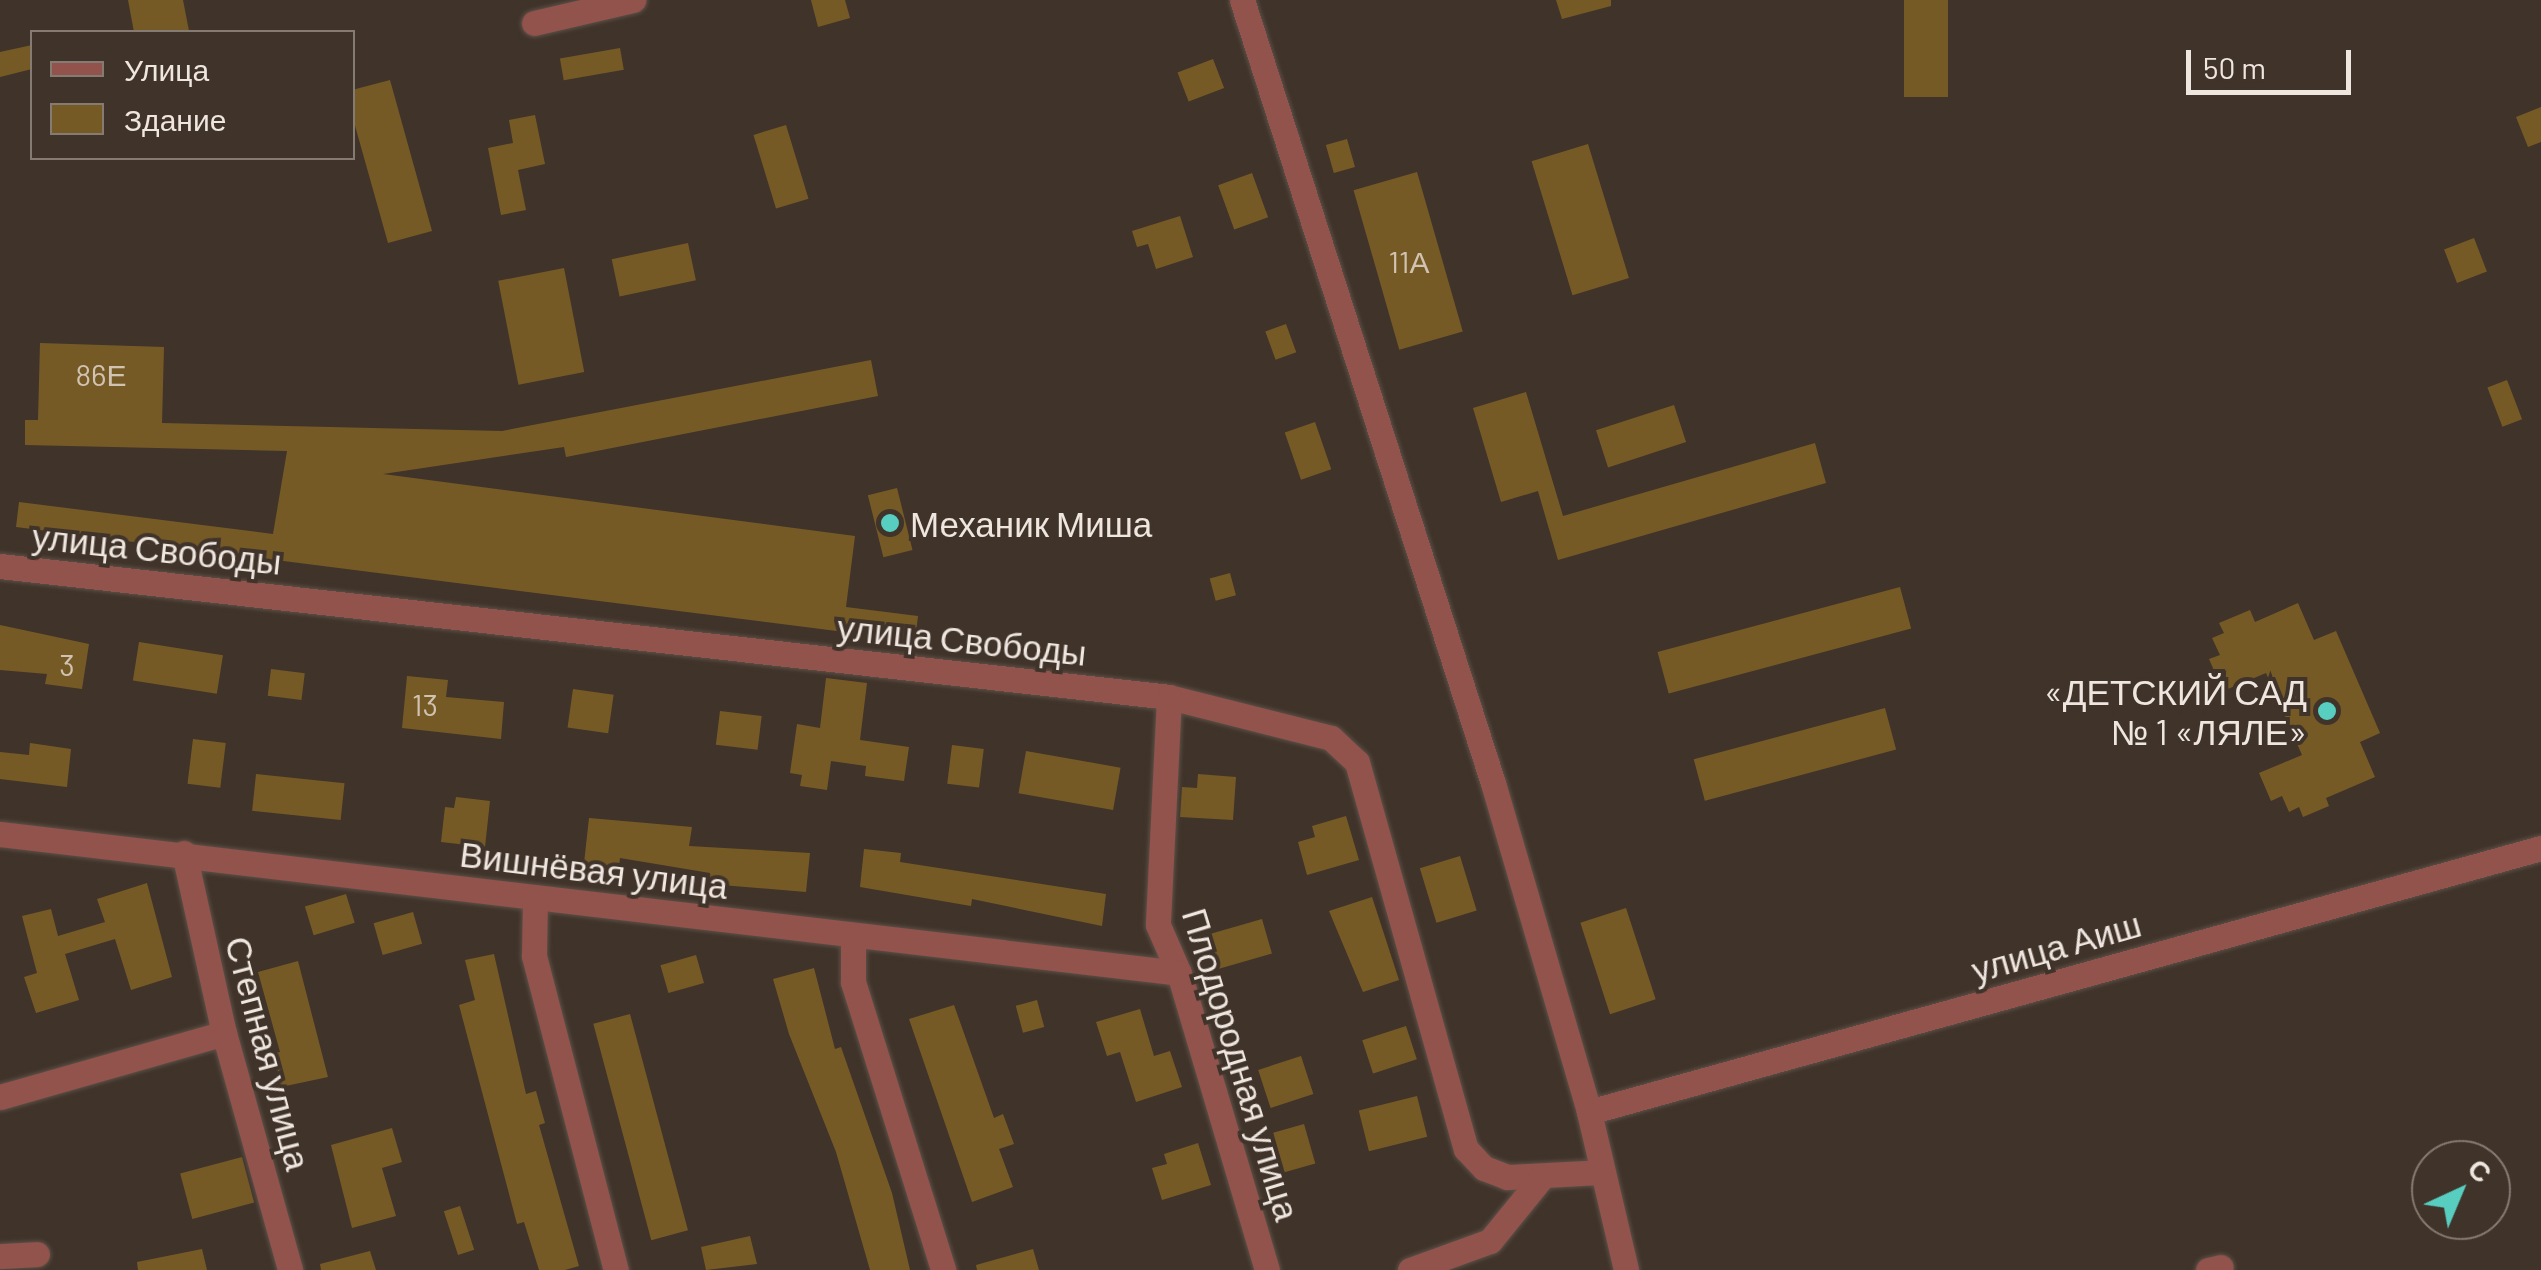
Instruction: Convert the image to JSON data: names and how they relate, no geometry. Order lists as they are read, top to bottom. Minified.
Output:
{"streets":{"street":["улица Свободы","Вишнёвая улица","улица Аиш","Степная улица","Плодородная улица"]},"crossings":[["улица Свободы","Плодородная улица"],["Вишнёвая улица","Степная улица"],["Вишнёвая улица","Плодородная улица"]],"places":["Механик Миша","«ДЕТСКИЙ САД № 1 «ЛЯЛЕ»"],"house_numbers":["11А","86Е","3","13"],"legend":["Улица","Здание"],"scale_bar":"50 m","north":"top right"}
